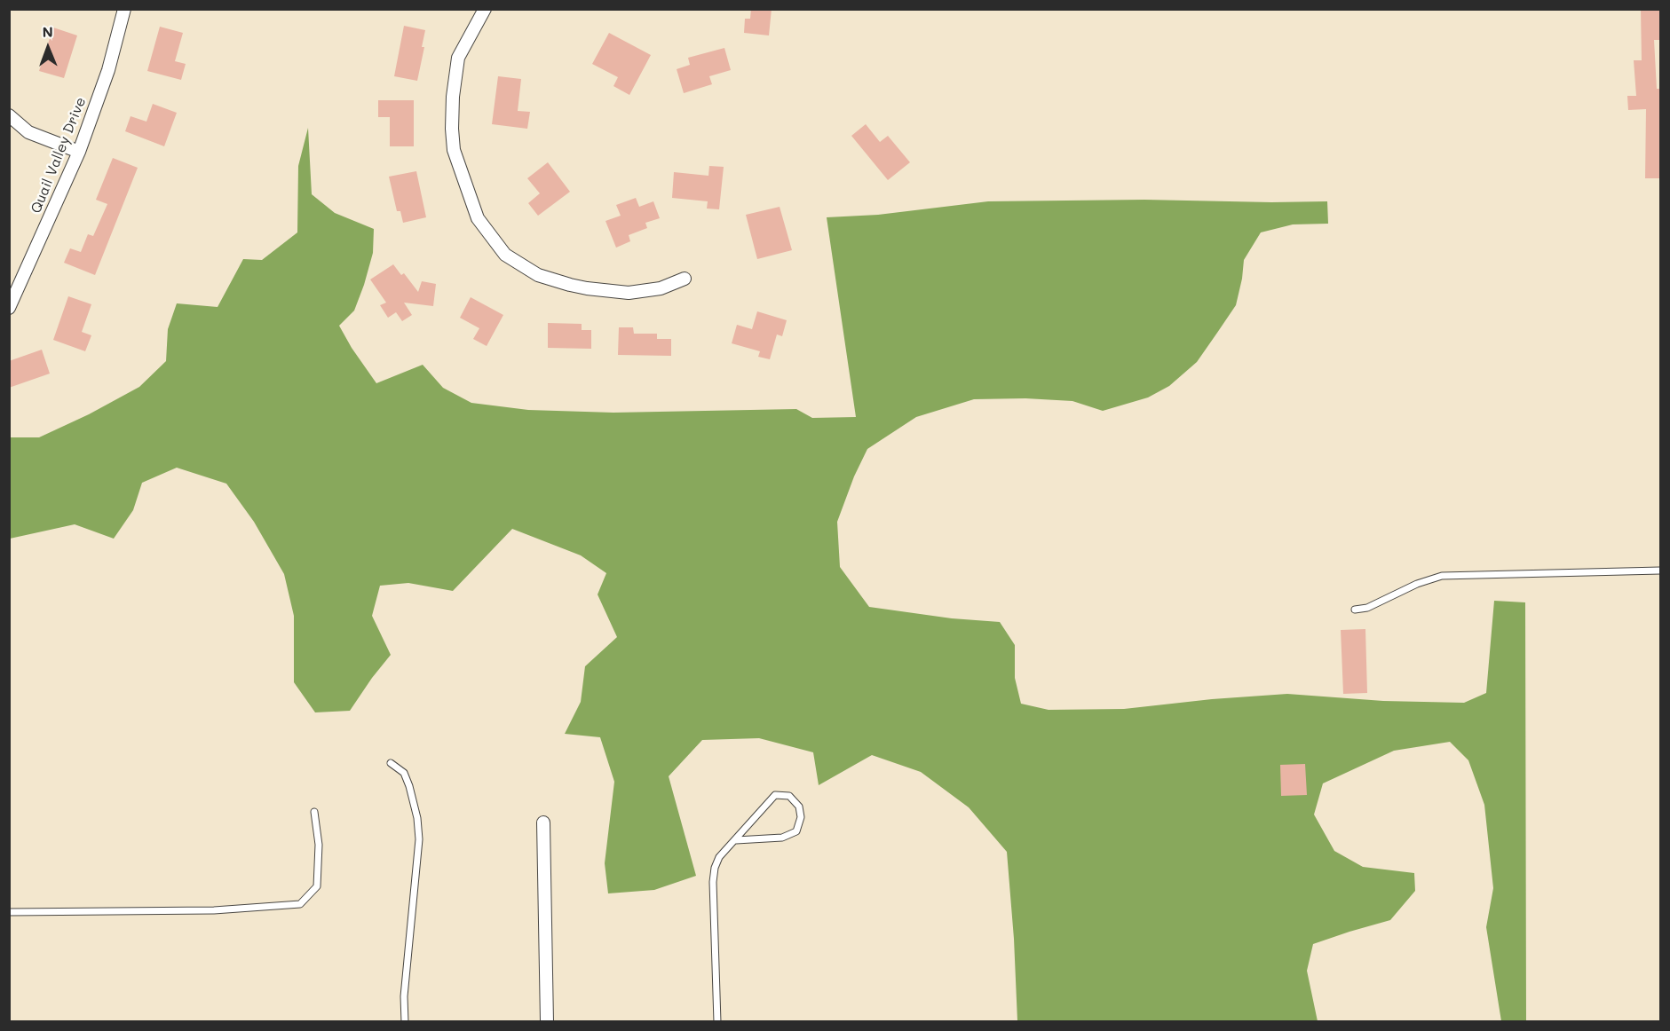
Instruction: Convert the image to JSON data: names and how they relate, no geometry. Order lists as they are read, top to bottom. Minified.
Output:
{"streets":{"street":["Quail Valley Drive"]},"north":"top"}
